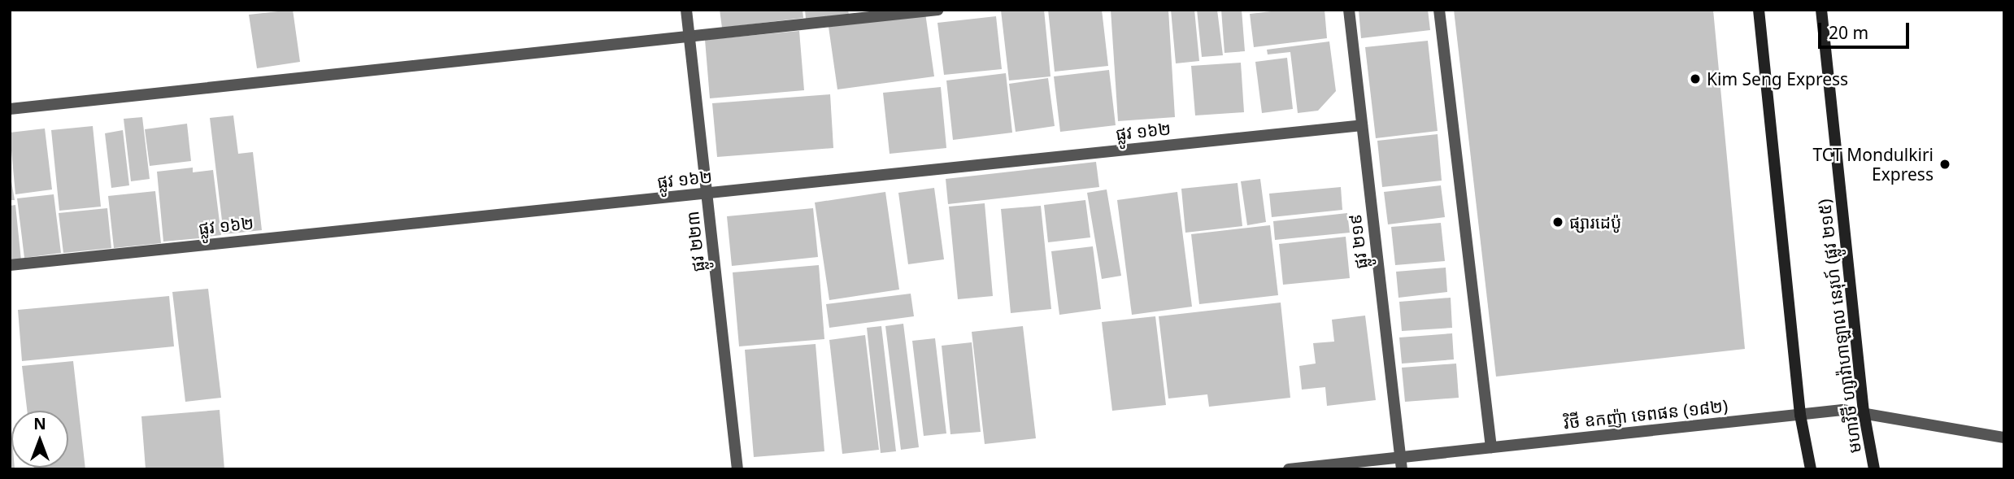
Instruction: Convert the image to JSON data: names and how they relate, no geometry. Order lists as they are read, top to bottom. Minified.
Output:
{"streets":{"main road":["មហាវិថី ហ្សាវ៉ាហាឡាល នេរុហ៍ (ផ្លូវ ២១៥)"],"street":["ផ្លូវ ១៦២","ផ្លូវ ២២៣","ផ្លូវ ២១៩","វិថី ឧកញ៉ា ទេពផន (១៨២)"]},"crossings":[["ផ្លូវ ១៦២","ផ្លូវ ២២៣"],["ផ្លូវ ១៦២","ផ្លូវ ២១៩"],["ផ្លូវ ២១៩","វិថី ឧកញ៉ា ទេពផន (១៨២)"],["មហាវិថី ហ្សាវ៉ាហាឡាល នេរុហ៍ (ផ្លូវ ២១៥)","វិថី ឧកញ៉ា ទេពផន (១៨២)"]],"places":["Kim Seng Express","TCT Mondulkiri Express","ផ្សារដេប៉ូ"],"scale_bar":"20 m","north":"top"}
